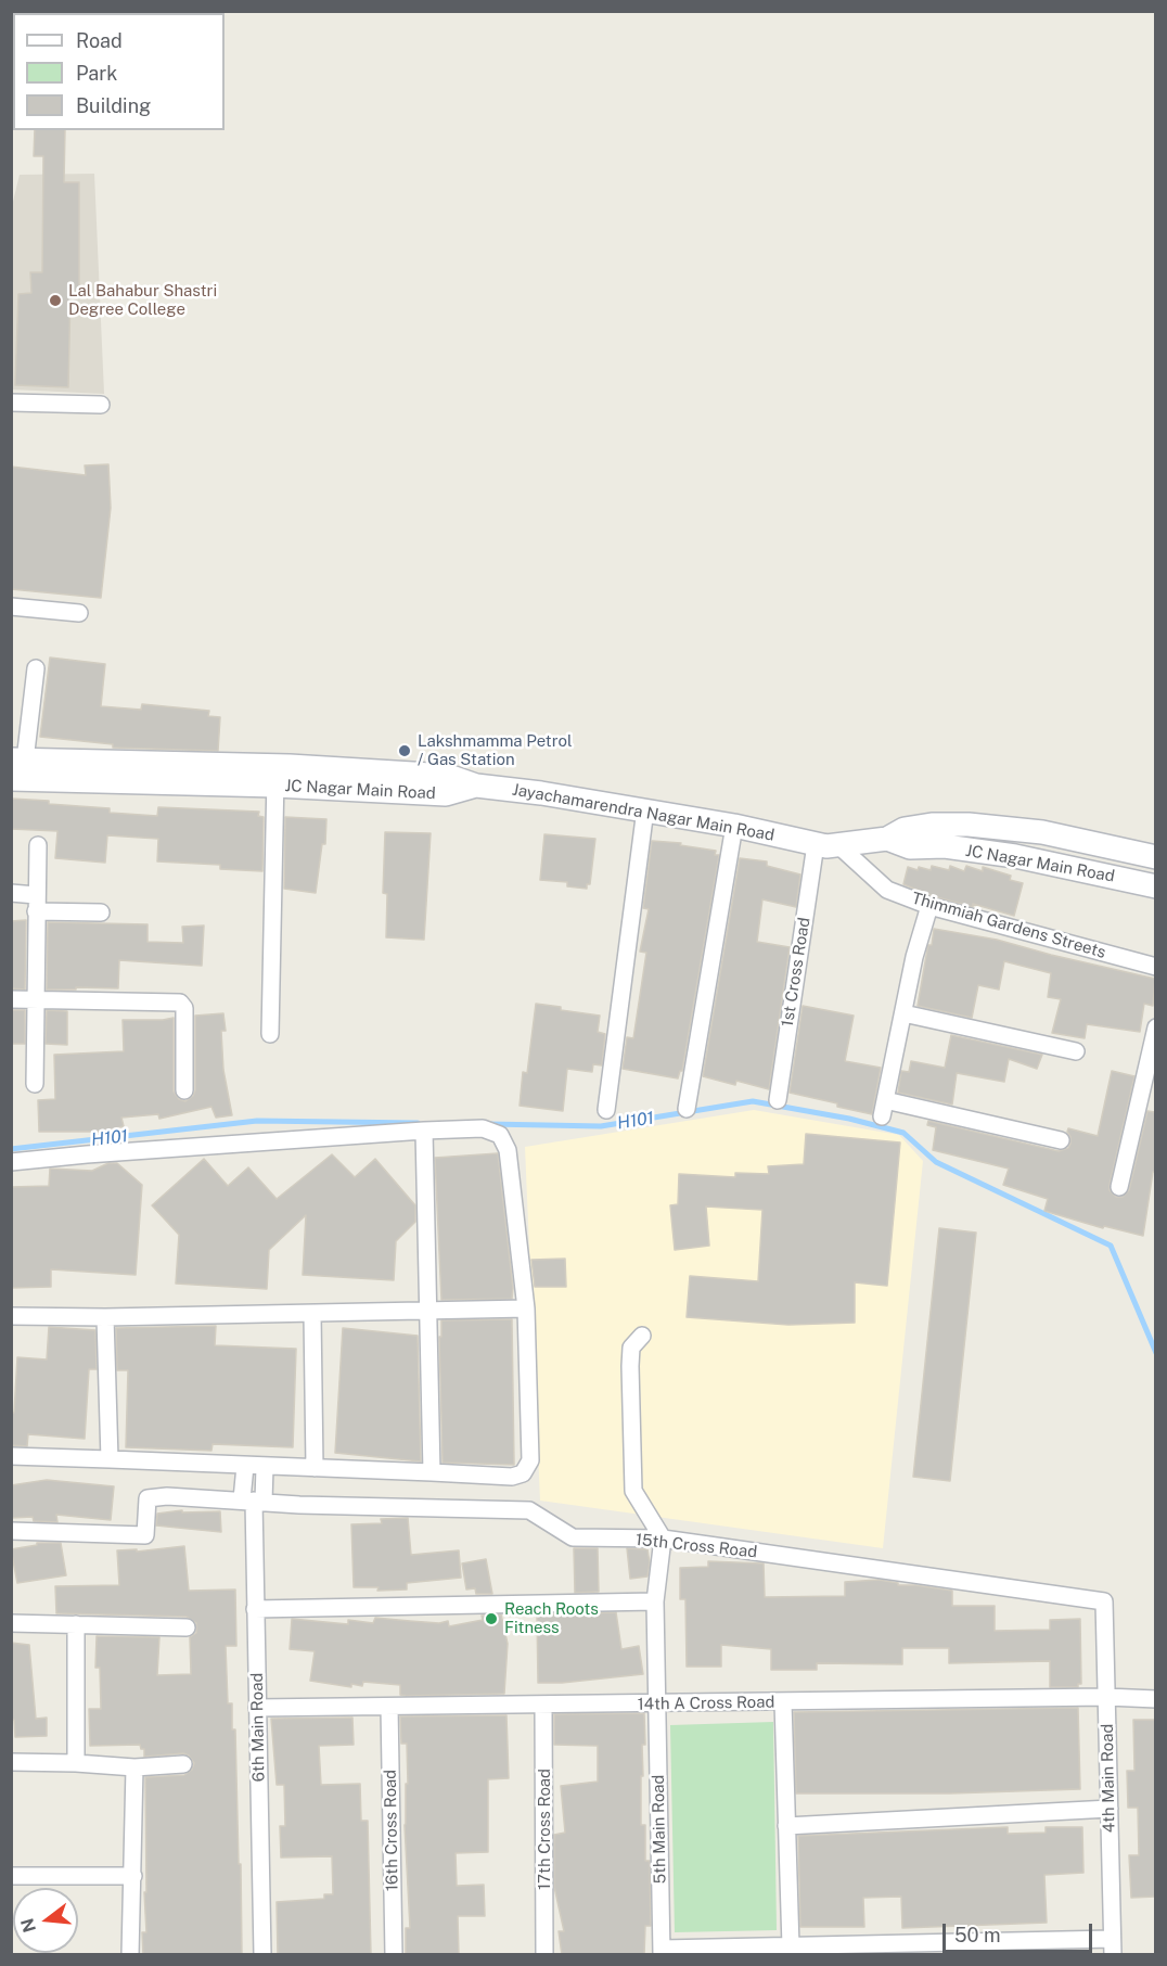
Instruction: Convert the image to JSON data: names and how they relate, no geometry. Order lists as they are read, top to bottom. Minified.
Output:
{"streets":{"main road":["JC Nagar Main Road","Jayachamarendra Nagar Main Road"],"street":["Thimmiah Gardens Streets","1st Cross Road","15th Cross Road","14th A Cross Road","6th Main Road","4th Main Road","17th Cross Road","5th Main Road","16th Cross Road"]},"crossings":[["JC Nagar Main Road","Jayachamarendra Nagar Main Road"],["Jayachamarendra Nagar Main Road","Thimmiah Gardens Streets"],["Jayachamarendra Nagar Main Road","1st Cross Road"],["15th Cross Road","6th Main Road"],["15th Cross Road","4th Main Road"],["15th Cross Road","5th Main Road"],["14th A Cross Road","6th Main Road"],["14th A Cross Road","4th Main Road"],["14th A Cross Road","17th Cross Road"],["14th A Cross Road","5th Main Road"],["14th A Cross Road","16th Cross Road"]],"water":["H101"],"places":["Lal Bahabur Shastri Degree College","Lakshmamma Petrol / Gas Station","Reach Roots Fitness"],"legend":["Road","Park","Building"],"scale_bar":"50 m","north":"left"}
